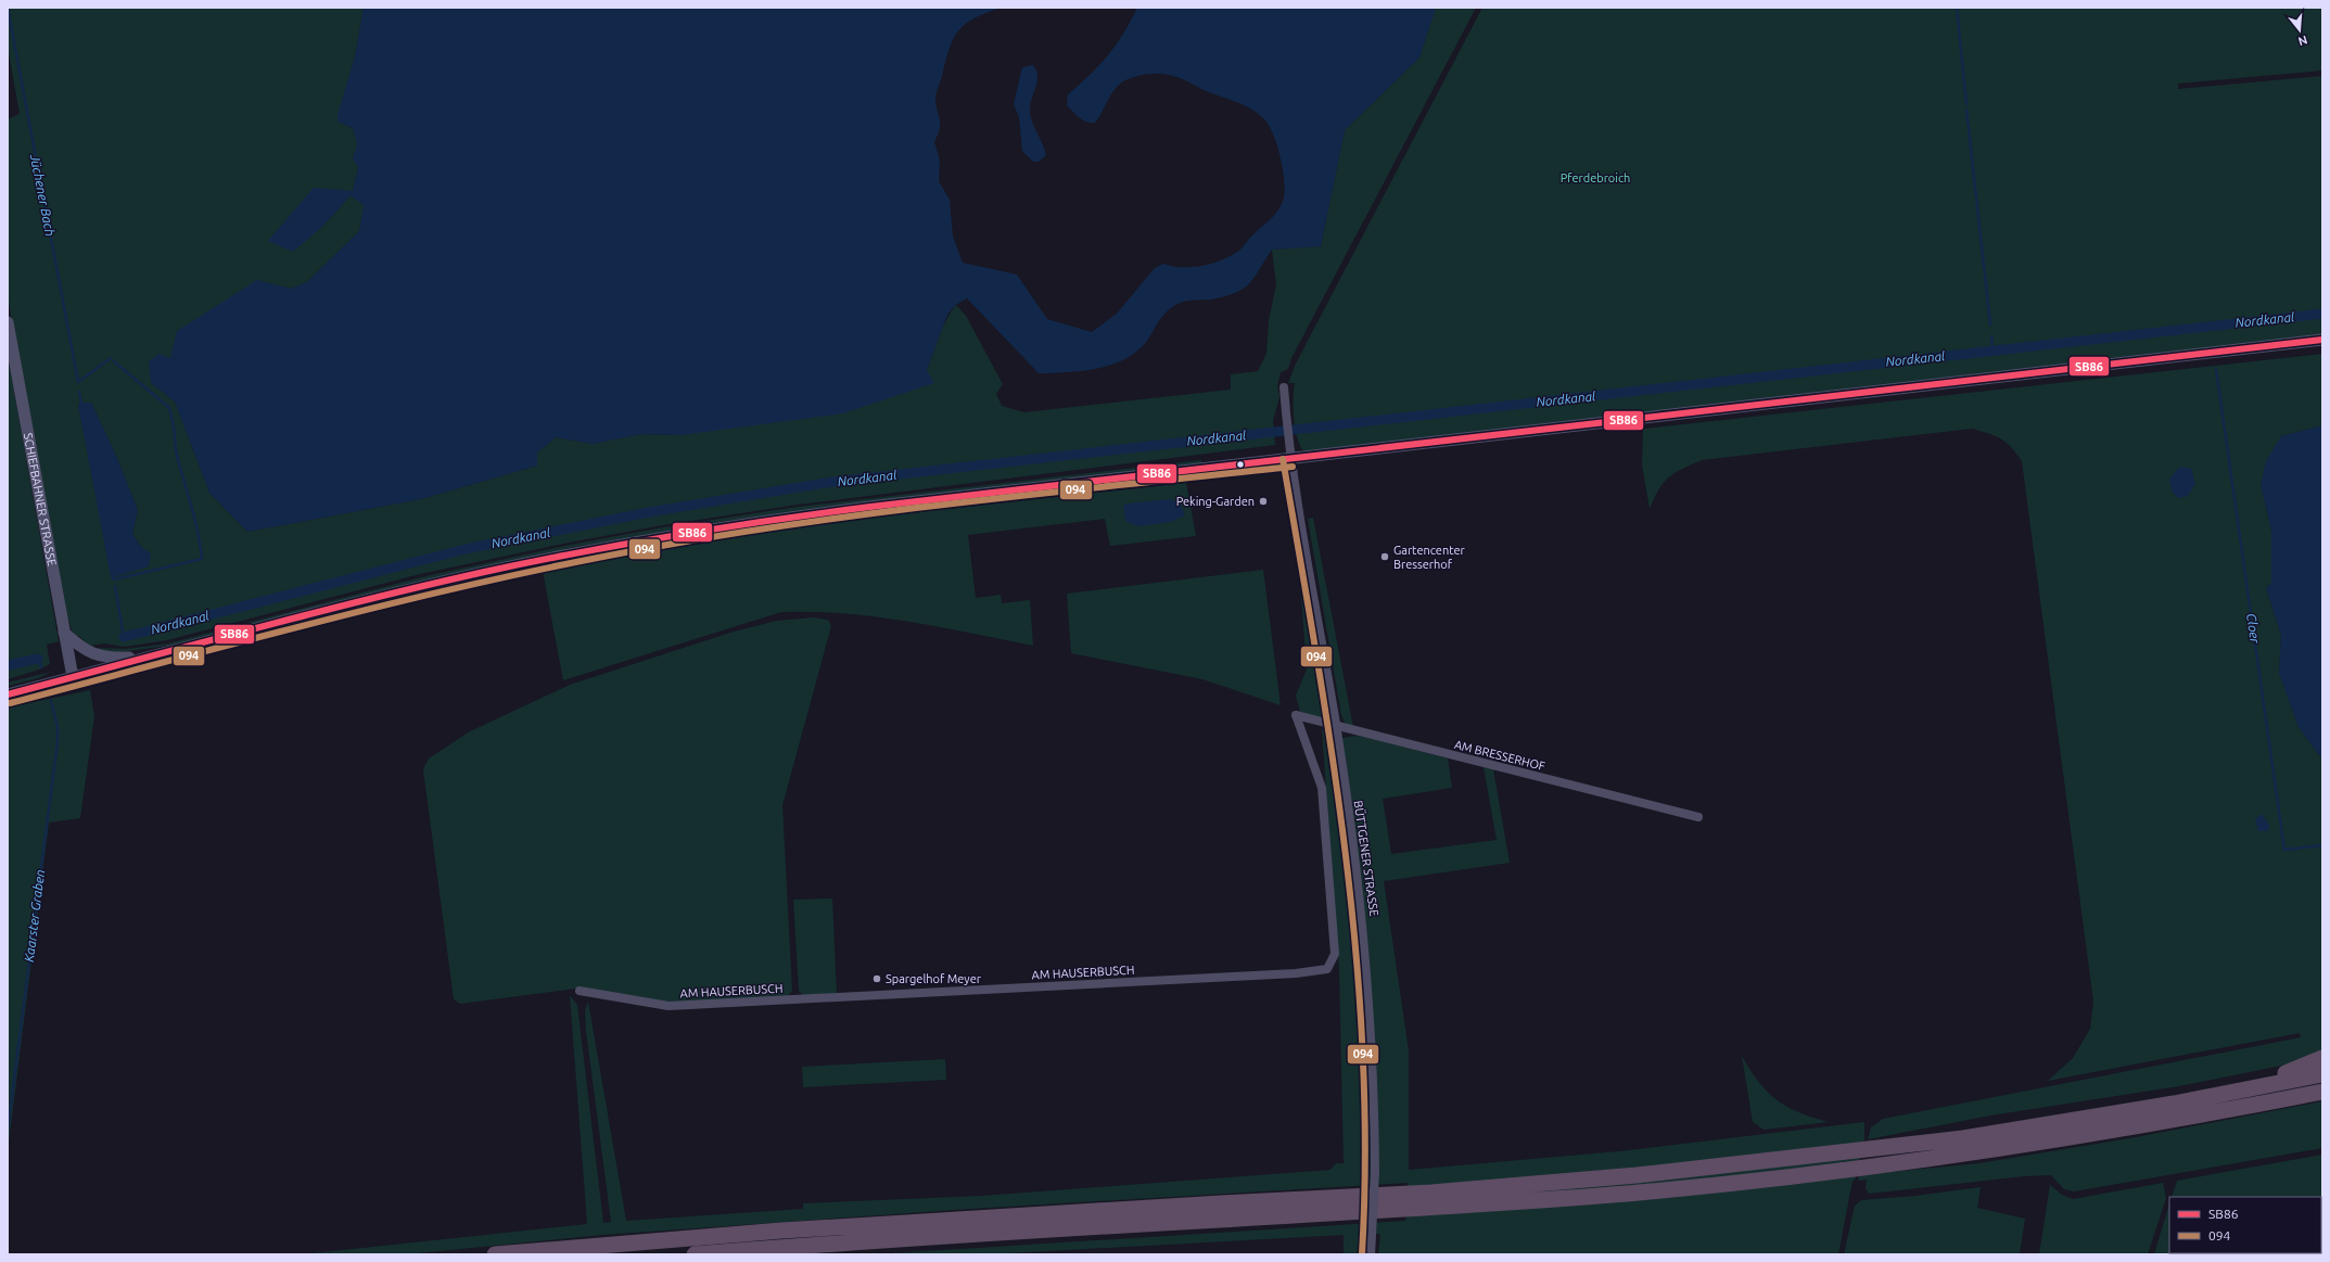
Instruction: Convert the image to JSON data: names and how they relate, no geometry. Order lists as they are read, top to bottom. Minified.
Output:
{"streets":{"main road":["SCHIEFBAHNER STRASSE"],"street":["AM BRESSERHOF","BÜTTGENER STRASSE","AM HAUSERBUSCH"]},"crossings":[["AM BRESSERHOF","BÜTTGENER STRASSE"],["AM BRESSERHOF","AM HAUSERBUSCH"]],"water":["Jüchener Bach","Nordkanal","Cloer","Kaarster Graben"],"parks":["Pferdebroich"],"places":["Peking-Garden","Gartencenter Bresserhof","Spargelhof Meyer"],"lines":["transit line SB86","transit line 094"],"legend":["SB86","094"],"north":"bottom"}
